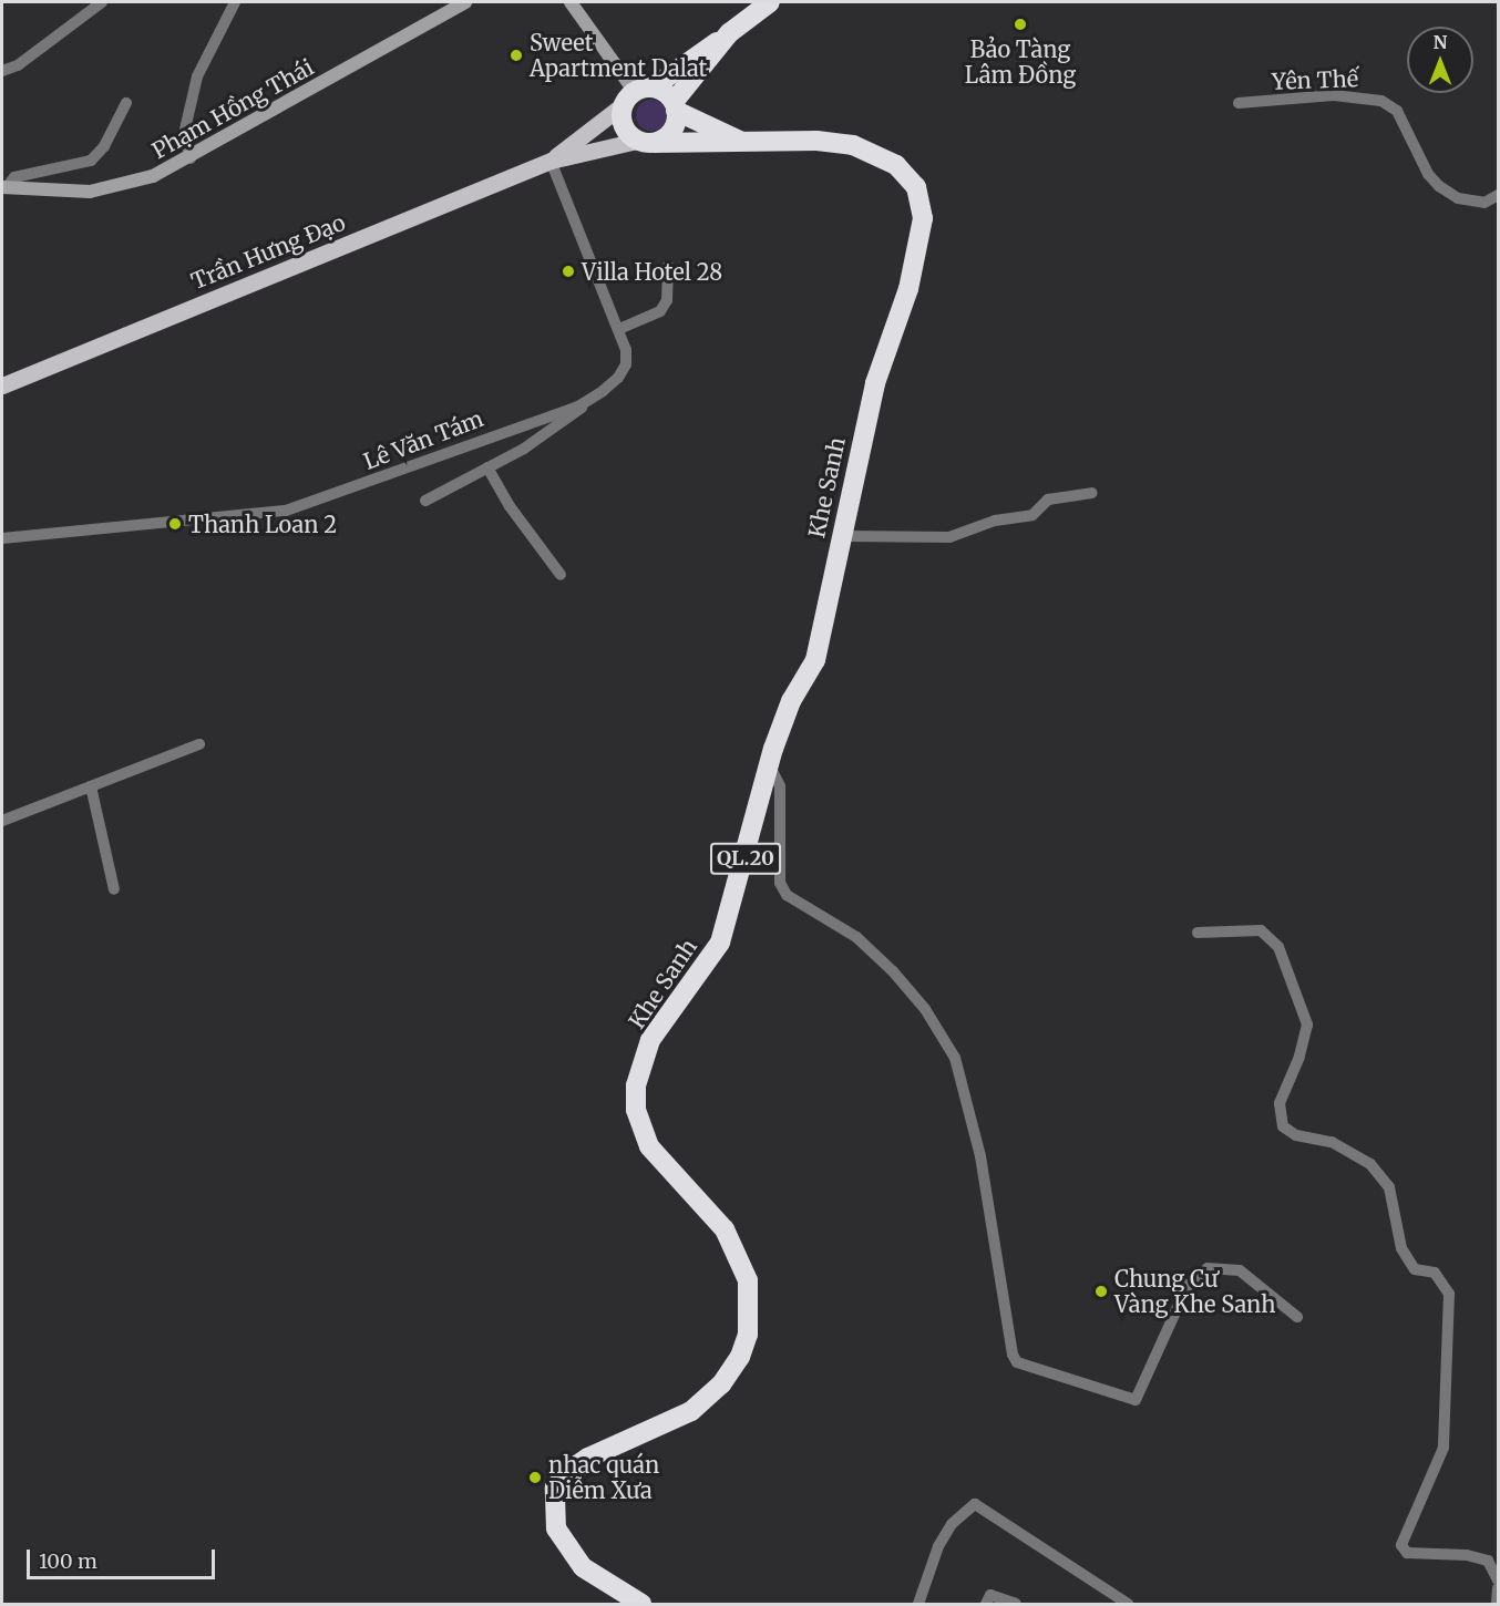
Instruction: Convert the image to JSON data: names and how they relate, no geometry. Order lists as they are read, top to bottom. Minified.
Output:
{"streets":{"highway":["Khe Sanh","QL.20"],"main road":["Trần Hưng Đạo"],"street":["Yên Thế","Phạm Hồng Thái","Lê Văn Tám"]},"crossings":[["Trần Hưng Đạo","Lê Văn Tám"],["Trần Hưng Đạo","Khe Sanh"],["Trần Hưng Đạo","QL.20"],["Khe Sanh","QL.20"]],"places":["Bảo Tàng Lâm Đồng","Sweet Apartment Dalat","Villa Hotel 28","Thanh Loan 2","Chung Cư Vàng Khe Sanh","nhạc quán Diễm Xưa"],"scale_bar":"100 m","north":"top"}
